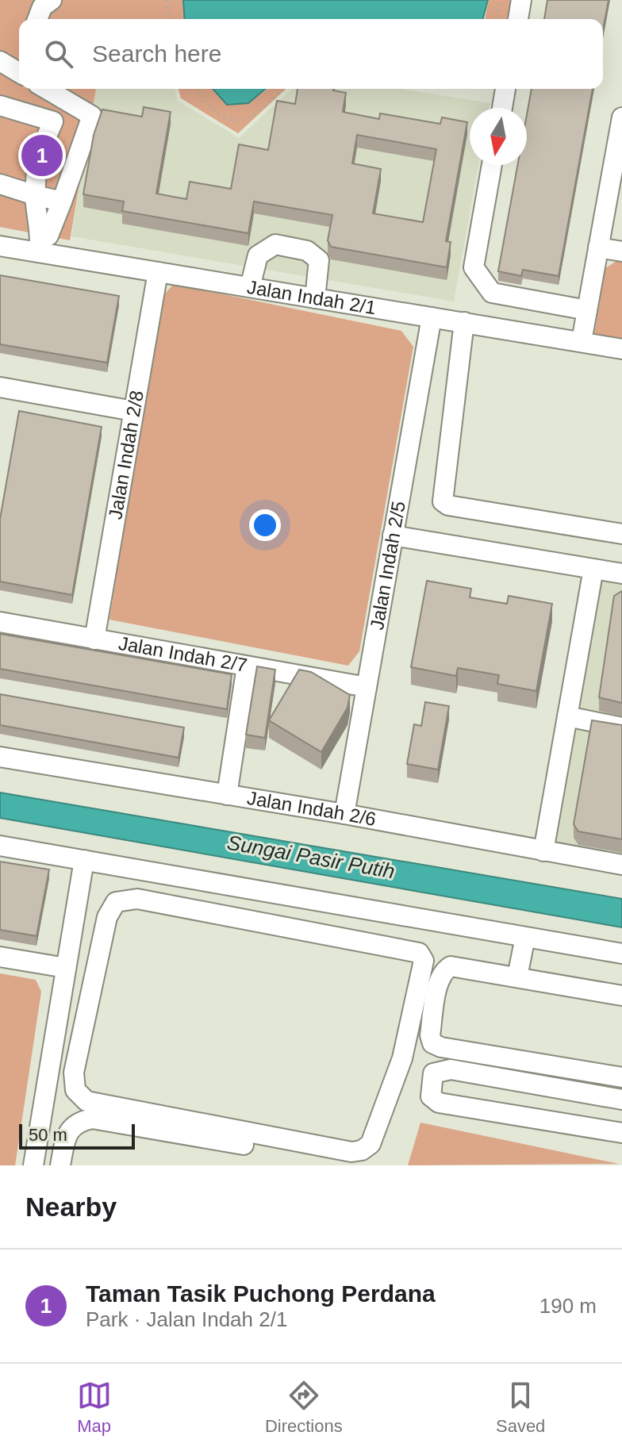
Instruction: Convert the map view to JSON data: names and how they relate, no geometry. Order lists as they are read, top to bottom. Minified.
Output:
{"streets":{"street":["Jalan Indah 2/1","Jalan Indah 2/8","Jalan Indah 2/5","Jalan Indah 2/7","Jalan Indah 2/6"]},"crossings":[["Jalan Indah 2/1","Jalan Indah 2/8"],["Jalan Indah 2/1","Jalan Indah 2/5"],["Jalan Indah 2/8","Jalan Indah 2/7"],["Jalan Indah 2/5","Jalan Indah 2/7"],["Jalan Indah 2/5","Jalan Indah 2/6"]],"water":["Sungai Pasir Putih"],"scale_bar":"50 m","north":"bottom","page":{"search":"Search here","pins":"1","scale":"50 m","heading":"Nearby","list":[{"mark":"1","name":"Taman Tasik Puchong Perdana","note":"Park · Jalan Indah 2/1","value":"190 m"}],"nav":["Map","Directions","Saved"]}}
